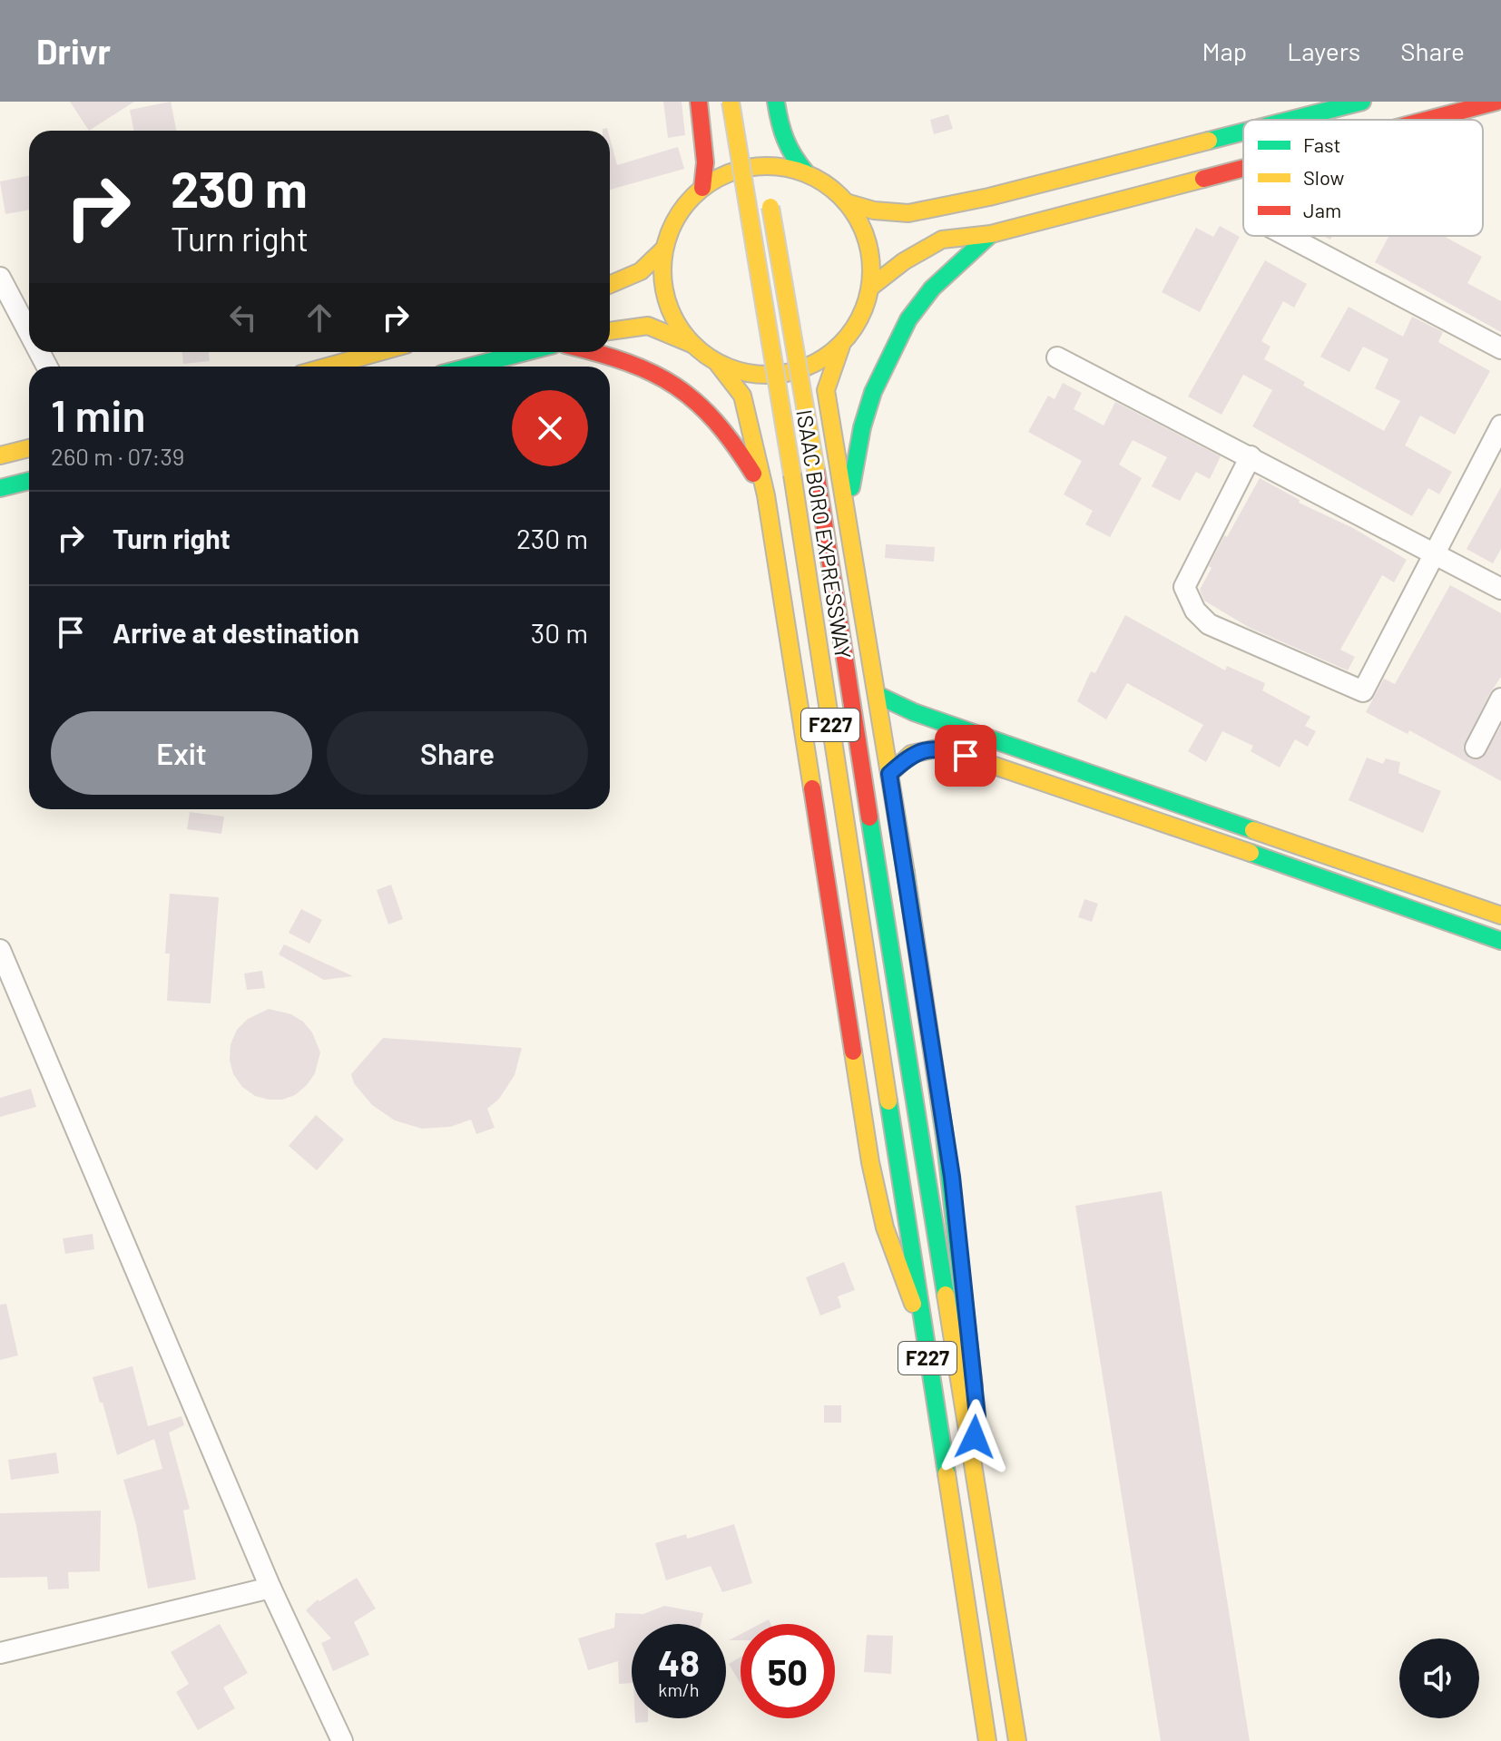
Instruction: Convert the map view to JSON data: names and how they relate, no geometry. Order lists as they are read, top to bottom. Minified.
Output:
{"streets":{"main road":["ISAAC BORO EXPRESSWAY","F227"]},"crossings":[["ISAAC BORO EXPRESSWAY","F227"]],"legend":["Fast","Slow","Jam"],"page":{"header":"Drivr","nav":["Map","Layers","Share"],"turn":["230 m","Turn right"],"heading":["1 min","260 m · 07:39"],"list":[{"name":"Turn right","value":"230 m"},{"name":"Arrive at destination","value":"30 m"}],"buttons":["Exit","Share"],"speed":"48 km/h","limit":"50"}}
